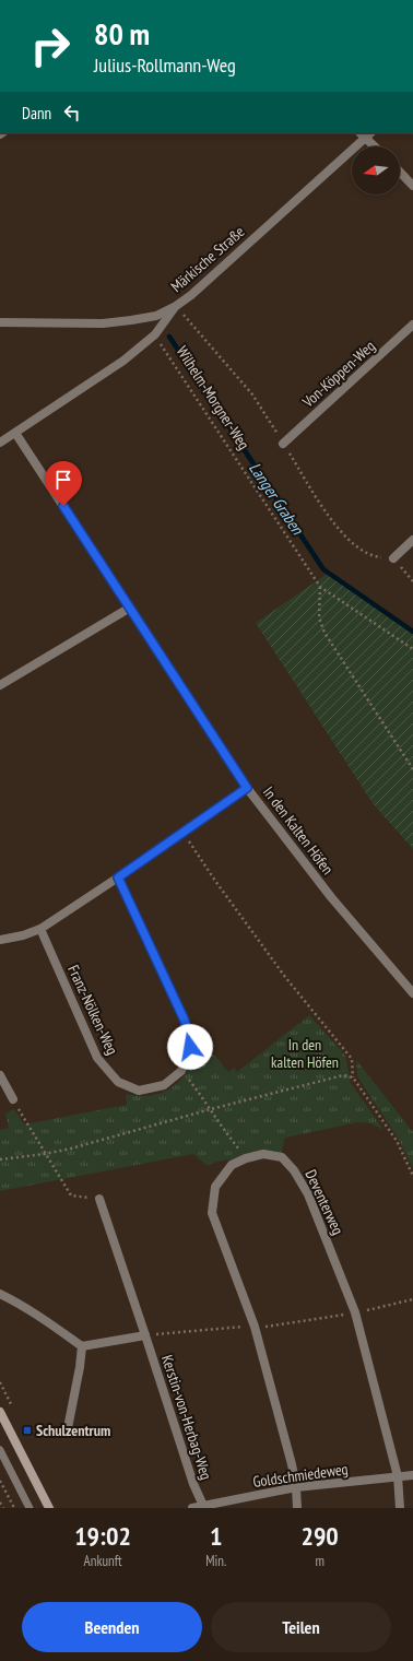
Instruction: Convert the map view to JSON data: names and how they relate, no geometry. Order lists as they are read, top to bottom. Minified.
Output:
{"streets":{"street":["Märkische Straße","Von-Köppen-Weg","In den Kalten Höfen","Franz-Nölken-Weg","Deventerweg","Kerstin-von-Herbag-Weg","Goldschmiedeweg"],"path":["Wilhelm-Morgner-Weg"]},"crossings":[["Deventerweg","Goldschmiedeweg"],["Kerstin-von-Herbag-Weg","Goldschmiedeweg"]],"water":["Langer Graben"],"parks":["In den kalten Höfen"],"places":{"transit":["Schulzentrum"]},"north":"left","page":{"turn":["80 m","Julius-Rollmann-Weg"],"then":"Dann","eta":["19:02","Ankunft","1","Min.","290","m"],"buttons":["Beenden","Teilen"]}}
